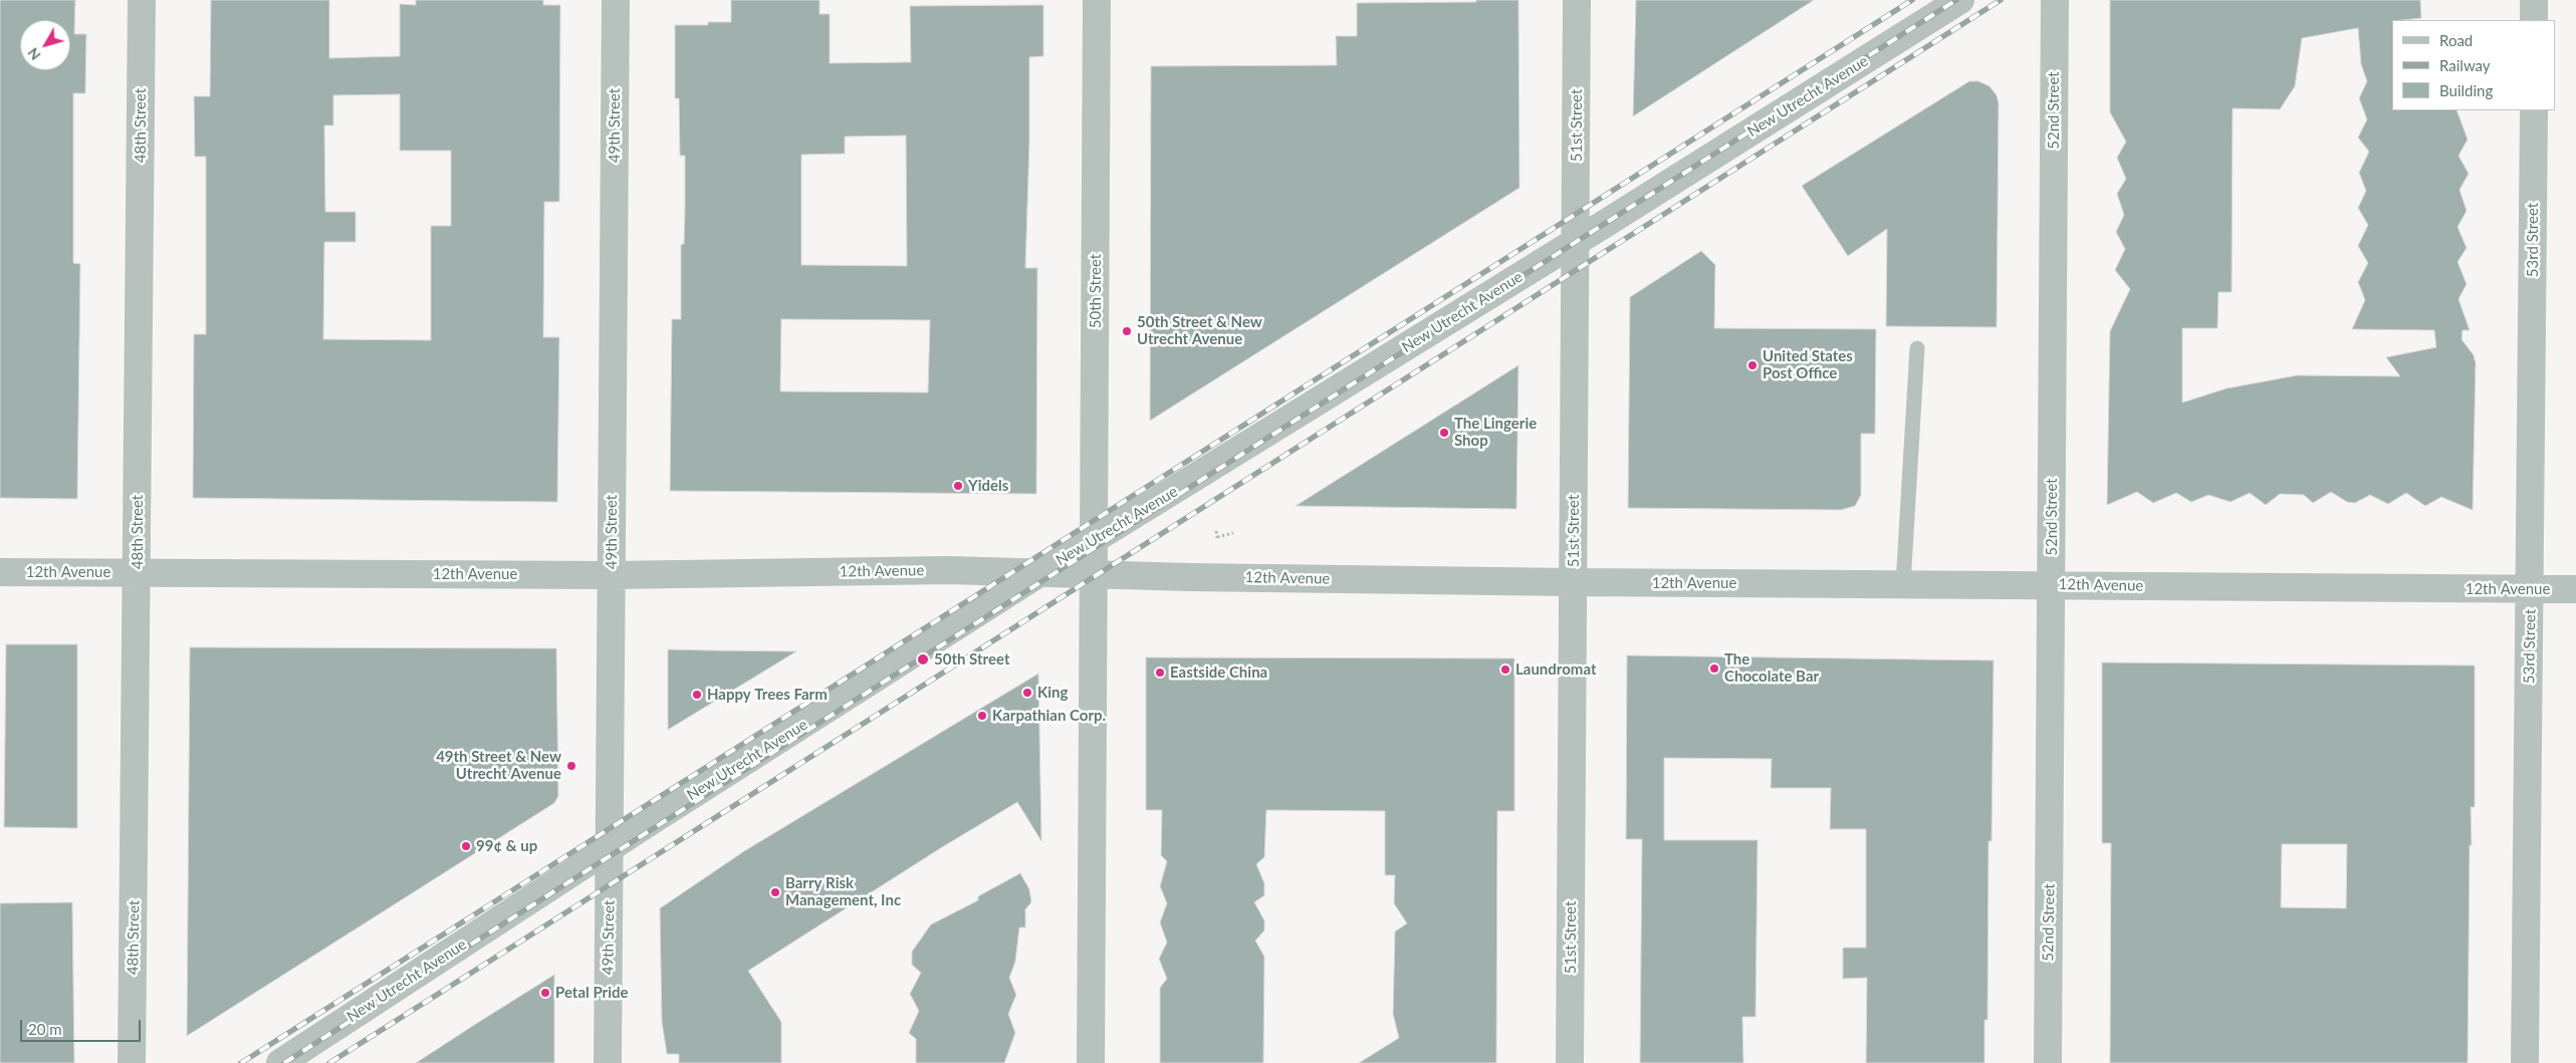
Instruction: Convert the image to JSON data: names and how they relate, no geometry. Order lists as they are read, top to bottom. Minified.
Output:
{"streets":{"street":["New Utrecht Avenue","52nd Street","48th Street","49th Street","51st Street","53rd Street","50th Street","12th Avenue"]},"crossings":[["New Utrecht Avenue","49th Street"],["New Utrecht Avenue","51st Street"],["New Utrecht Avenue","50th Street"],["New Utrecht Avenue","12th Avenue"],["52nd Street","12th Avenue"],["48th Street","12th Avenue"],["49th Street","12th Avenue"],["51st Street","12th Avenue"],["53rd Street","12th Avenue"],["50th Street","12th Avenue"]],"places":["50th Street & New Utrecht Avenue","United States Post Office","The Lingerie Shop","Yidels","50th Street","The Chocolate Bar","Laundromat","Eastside China","King","Happy Trees Farm","Karpathian Corp.","49th Street & New Utrecht Avenue","99¢ & up","Barry Risk Management, Inc","Petal Pride"],"legend":["Road","Railway","Building"],"scale_bar":"20 m","north":"bottom left"}
